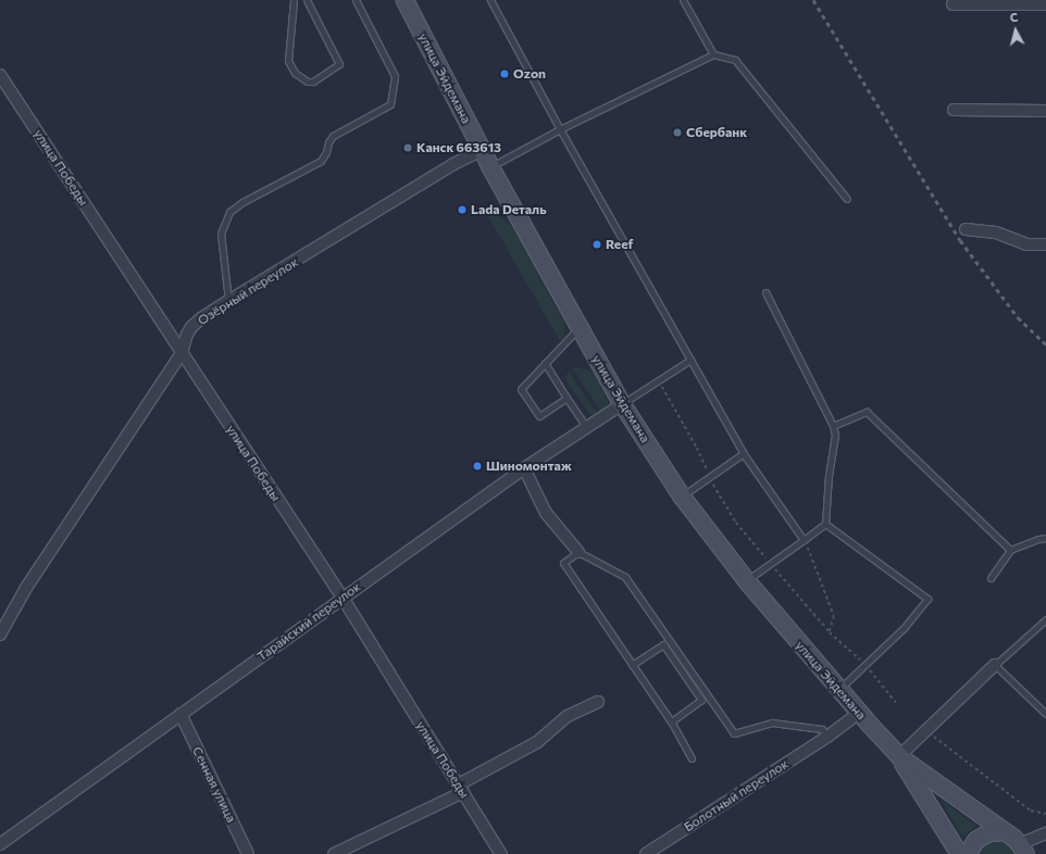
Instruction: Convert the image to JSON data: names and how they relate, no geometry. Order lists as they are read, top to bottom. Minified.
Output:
{"streets":{"main road":["улица Эйдемана"],"street":["улица Победы","Озёрный переулок","Тарайский переулок","Сенная улица","Болотный переулок"]},"crossings":[["улица Эйдемана","Озёрный переулок"],["улица Эйдемана","Тарайский переулок"],["улица Эйдемана","Болотный переулок"],["улица Победы","Озёрный переулок"],["улица Победы","Тарайский переулок"],["Тарайский переулок","Сенная улица"]],"places":["Ozon","Сбербанк","Канск 663613","Lada Dеталь","Reef","Шиномонтаж"],"north":"top"}
